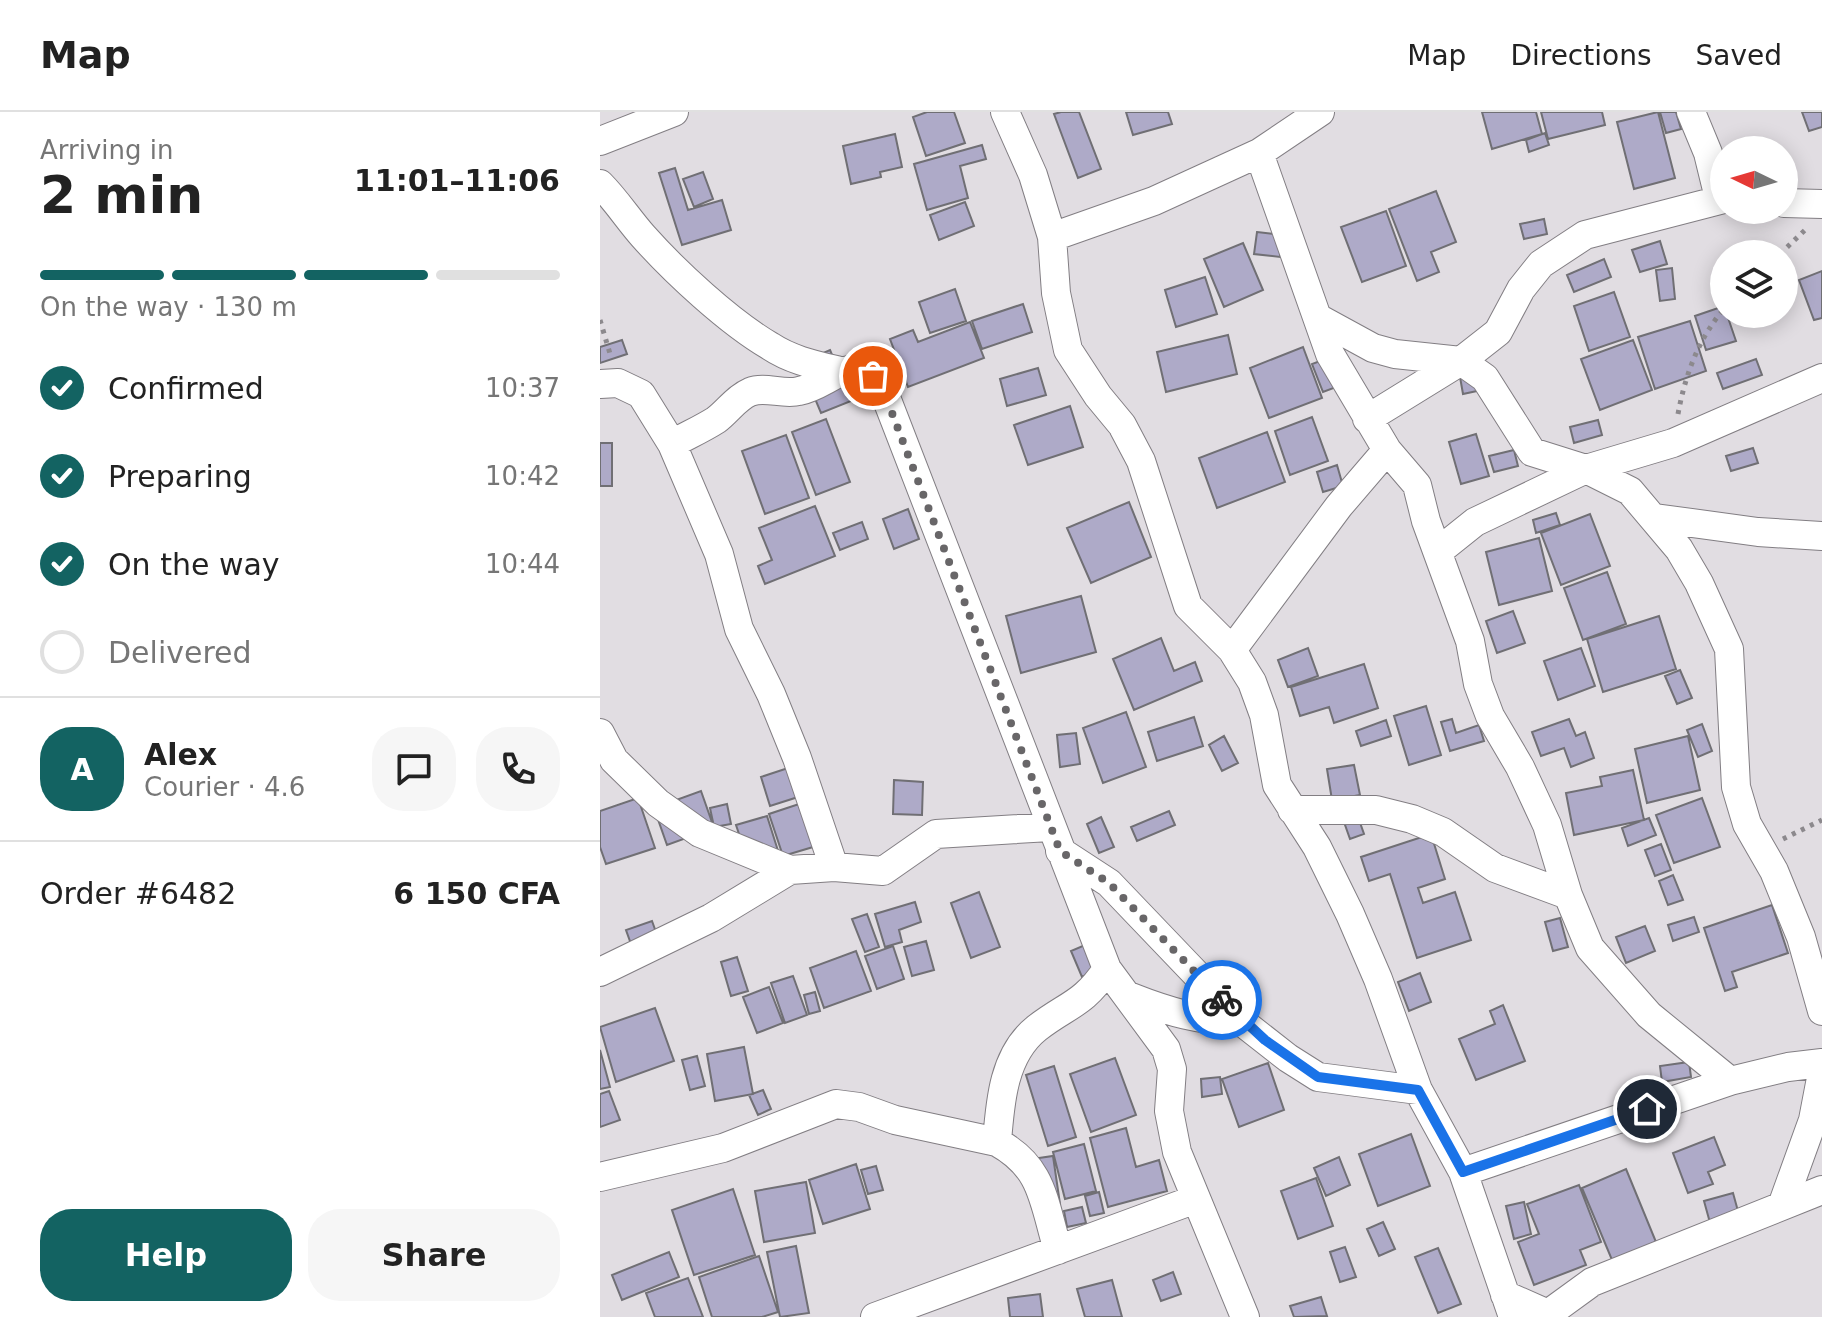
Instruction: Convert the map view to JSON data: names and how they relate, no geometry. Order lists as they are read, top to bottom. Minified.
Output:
{"north":"left","page":{"header":"Map","nav":["Map","Directions","Saved"],"heading":["2 min","Arriving in","11:01–11:06"],"panel":["Alex","Courier · 4.6","Order #6482","6 150 CFA"],"bar":"On the way · 130 m","list":[["Confirmed","10:37"],["Preparing","10:42"],["On the way","10:44"],"Delivered"],"round":"A","buttons":["Help","Share"]}}
